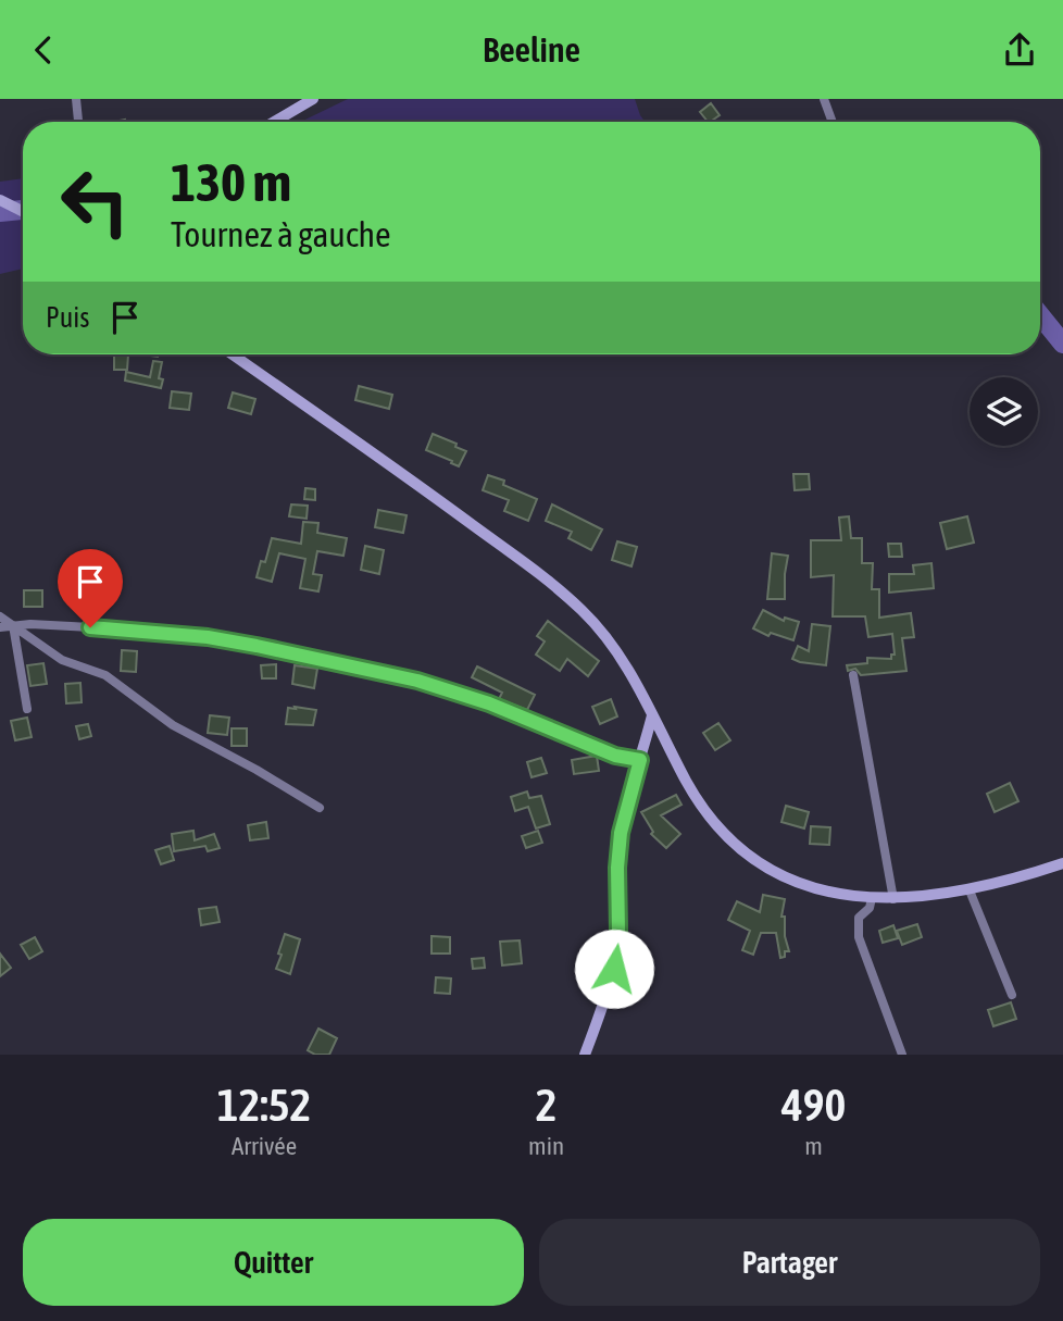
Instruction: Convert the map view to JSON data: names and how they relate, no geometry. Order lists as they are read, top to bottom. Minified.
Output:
{"page":{"header":"Beeline","turn":["130 m","Tournez à gauche"],"then":"Puis","eta":["12:52","Arrivée","2","min","490","m"],"buttons":["Quitter","Partager"]}}
